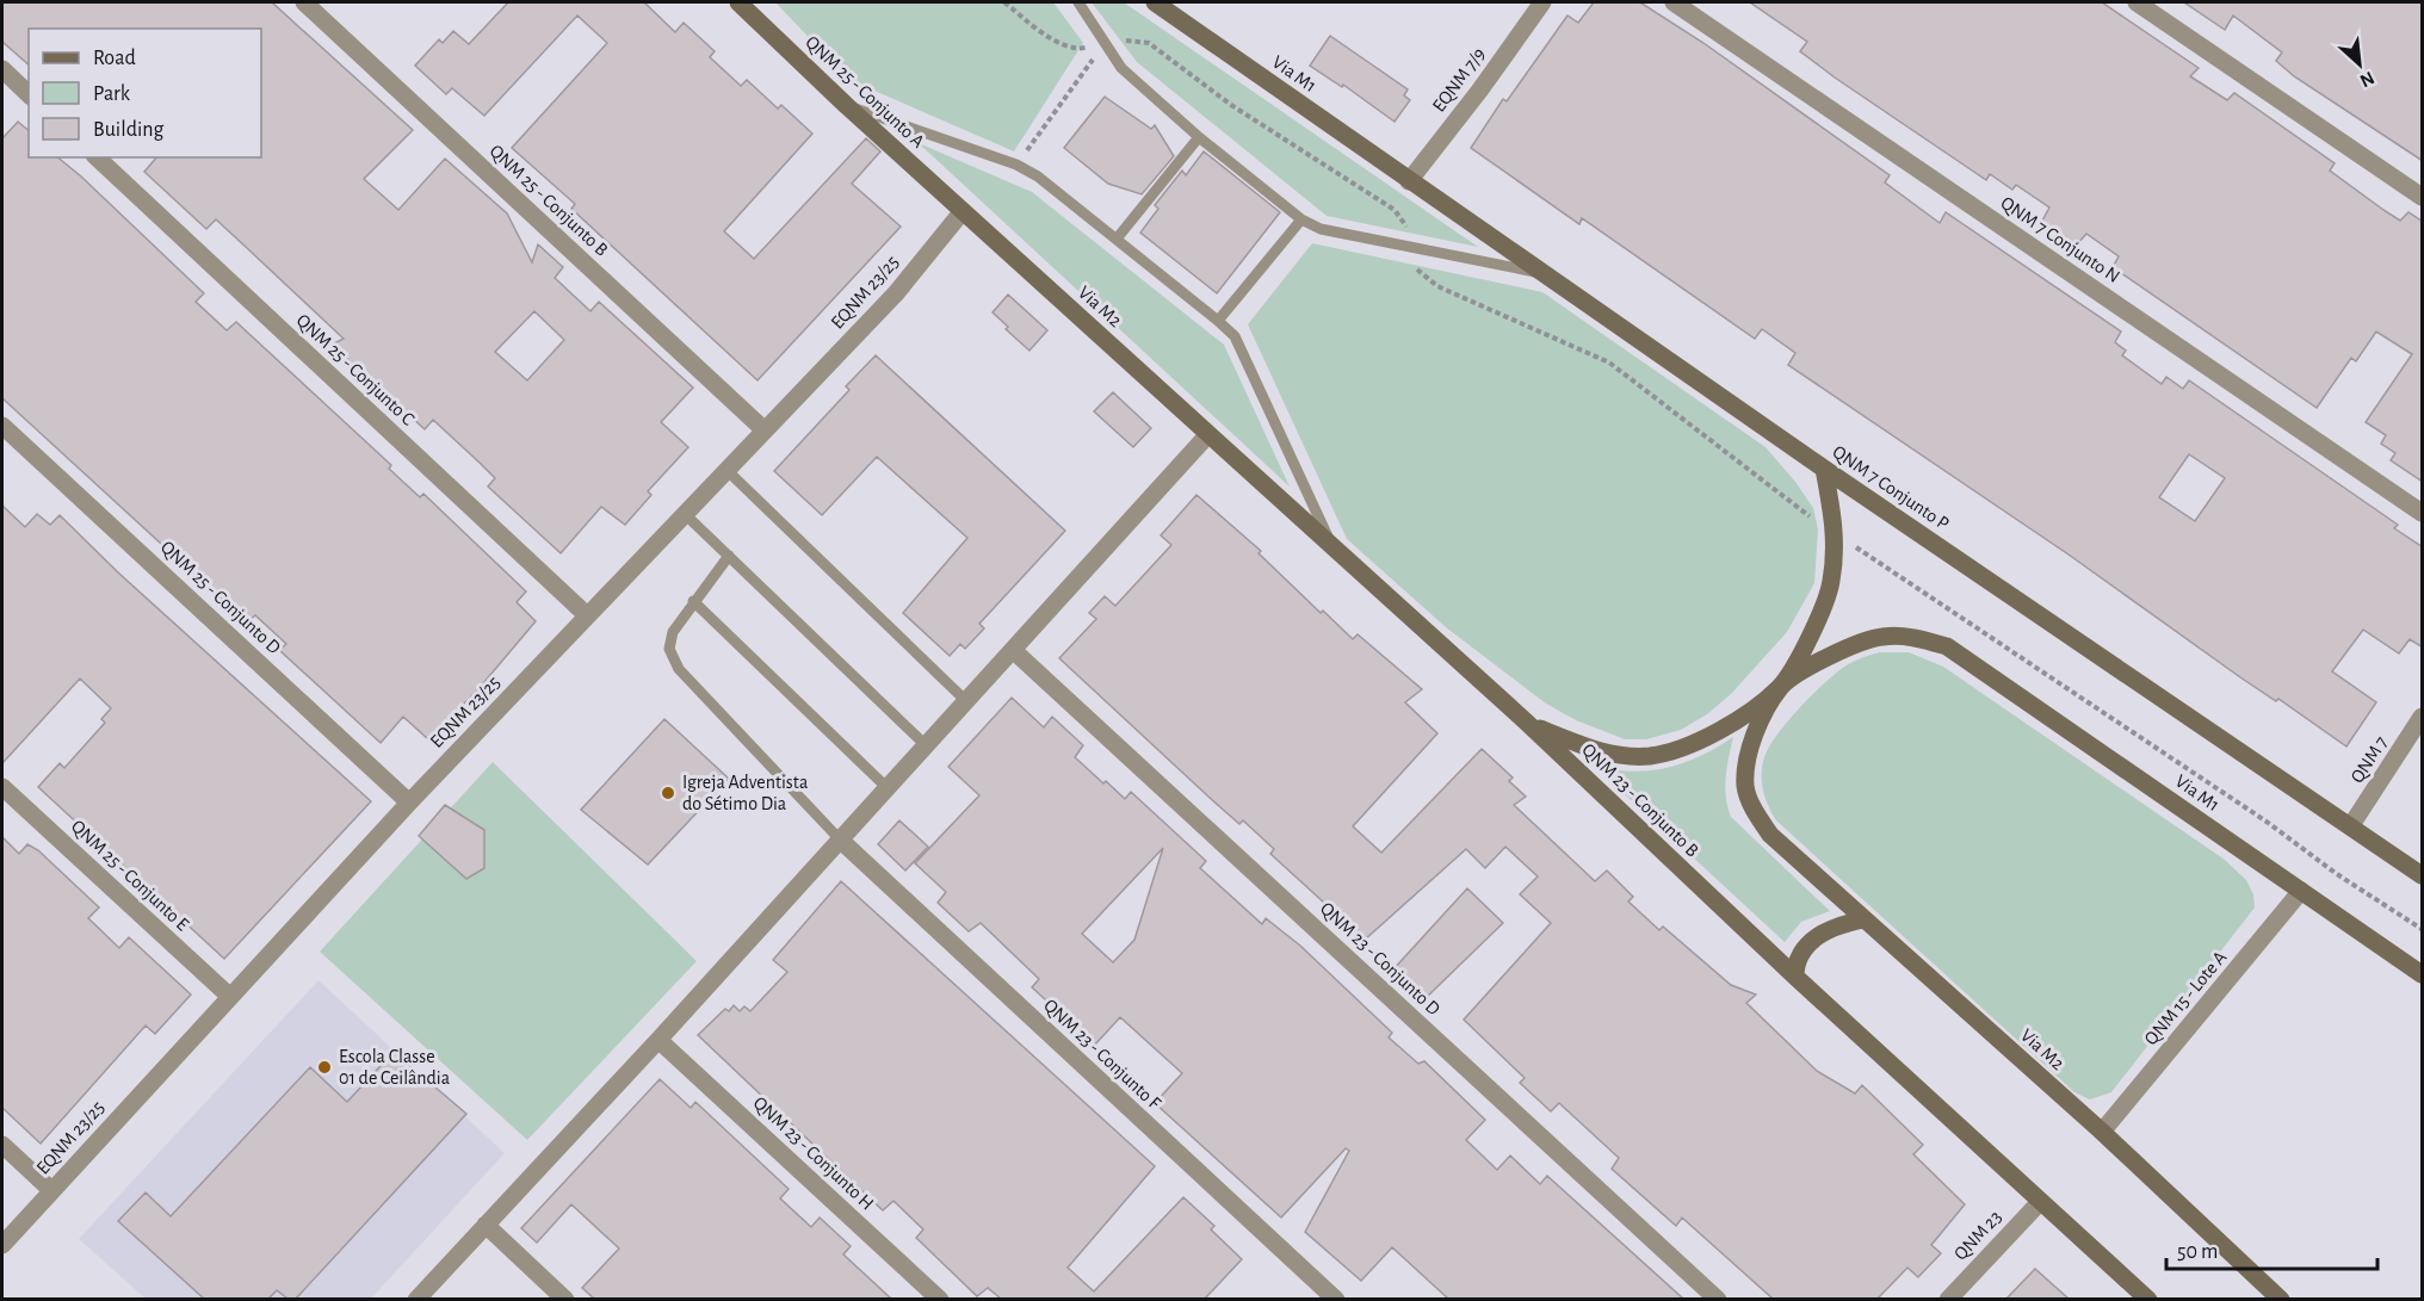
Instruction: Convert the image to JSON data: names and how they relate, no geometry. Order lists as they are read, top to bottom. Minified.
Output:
{"streets":{"main road":["Via M1","QNM 25 - Conjunto A","Via M2","QNM 7 Conjunto P","QNM 23 - Conjunto B"],"street":["EQNM 7/9","QNM 25 - Conjunto B","QNM 7 Conjunto N","EQNM 23/25","QNM 25 - Conjunto C","QNM 25 - Conjunto D","QNM 7","QNM 25 - Conjunto E","QNM 23 - Conjunto D","QNM 15 - Lote A","QNM 23 - Conjunto F","QNM 23 - Conjunto H","QNM 23"]},"crossings":[["Via M1","EQNM 7/9"],["Via M1","Via M2"],["Via M1","QNM 7 Conjunto P"],["Via M1","QNM 23 - Conjunto B"],["Via M1","QNM 15 - Lote A"],["EQNM 7/9","QNM 7 Conjunto P"],["QNM 25 - Conjunto A","EQNM 23/25"],["QNM 25 - Conjunto A","Via M2"],["QNM 25 - Conjunto B","EQNM 23/25"],["EQNM 23/25","Via M2"],["EQNM 23/25","QNM 25 - Conjunto C"],["EQNM 23/25","QNM 25 - Conjunto D"],["EQNM 23/25","QNM 25 - Conjunto E"],["Via M2","QNM 7 Conjunto P"],["Via M2","QNM 23 - Conjunto B"],["Via M2","QNM 15 - Lote A"],["QNM 7 Conjunto P","QNM 7"],["QNM 23 - Conjunto B","QNM 23"]],"places":["Igreja Adventista do Sétimo Dia","Escola Classe 01 de Ceilândia"],"legend":["Road","Park","Building"],"scale_bar":"50 m","north":"bottom right"}
